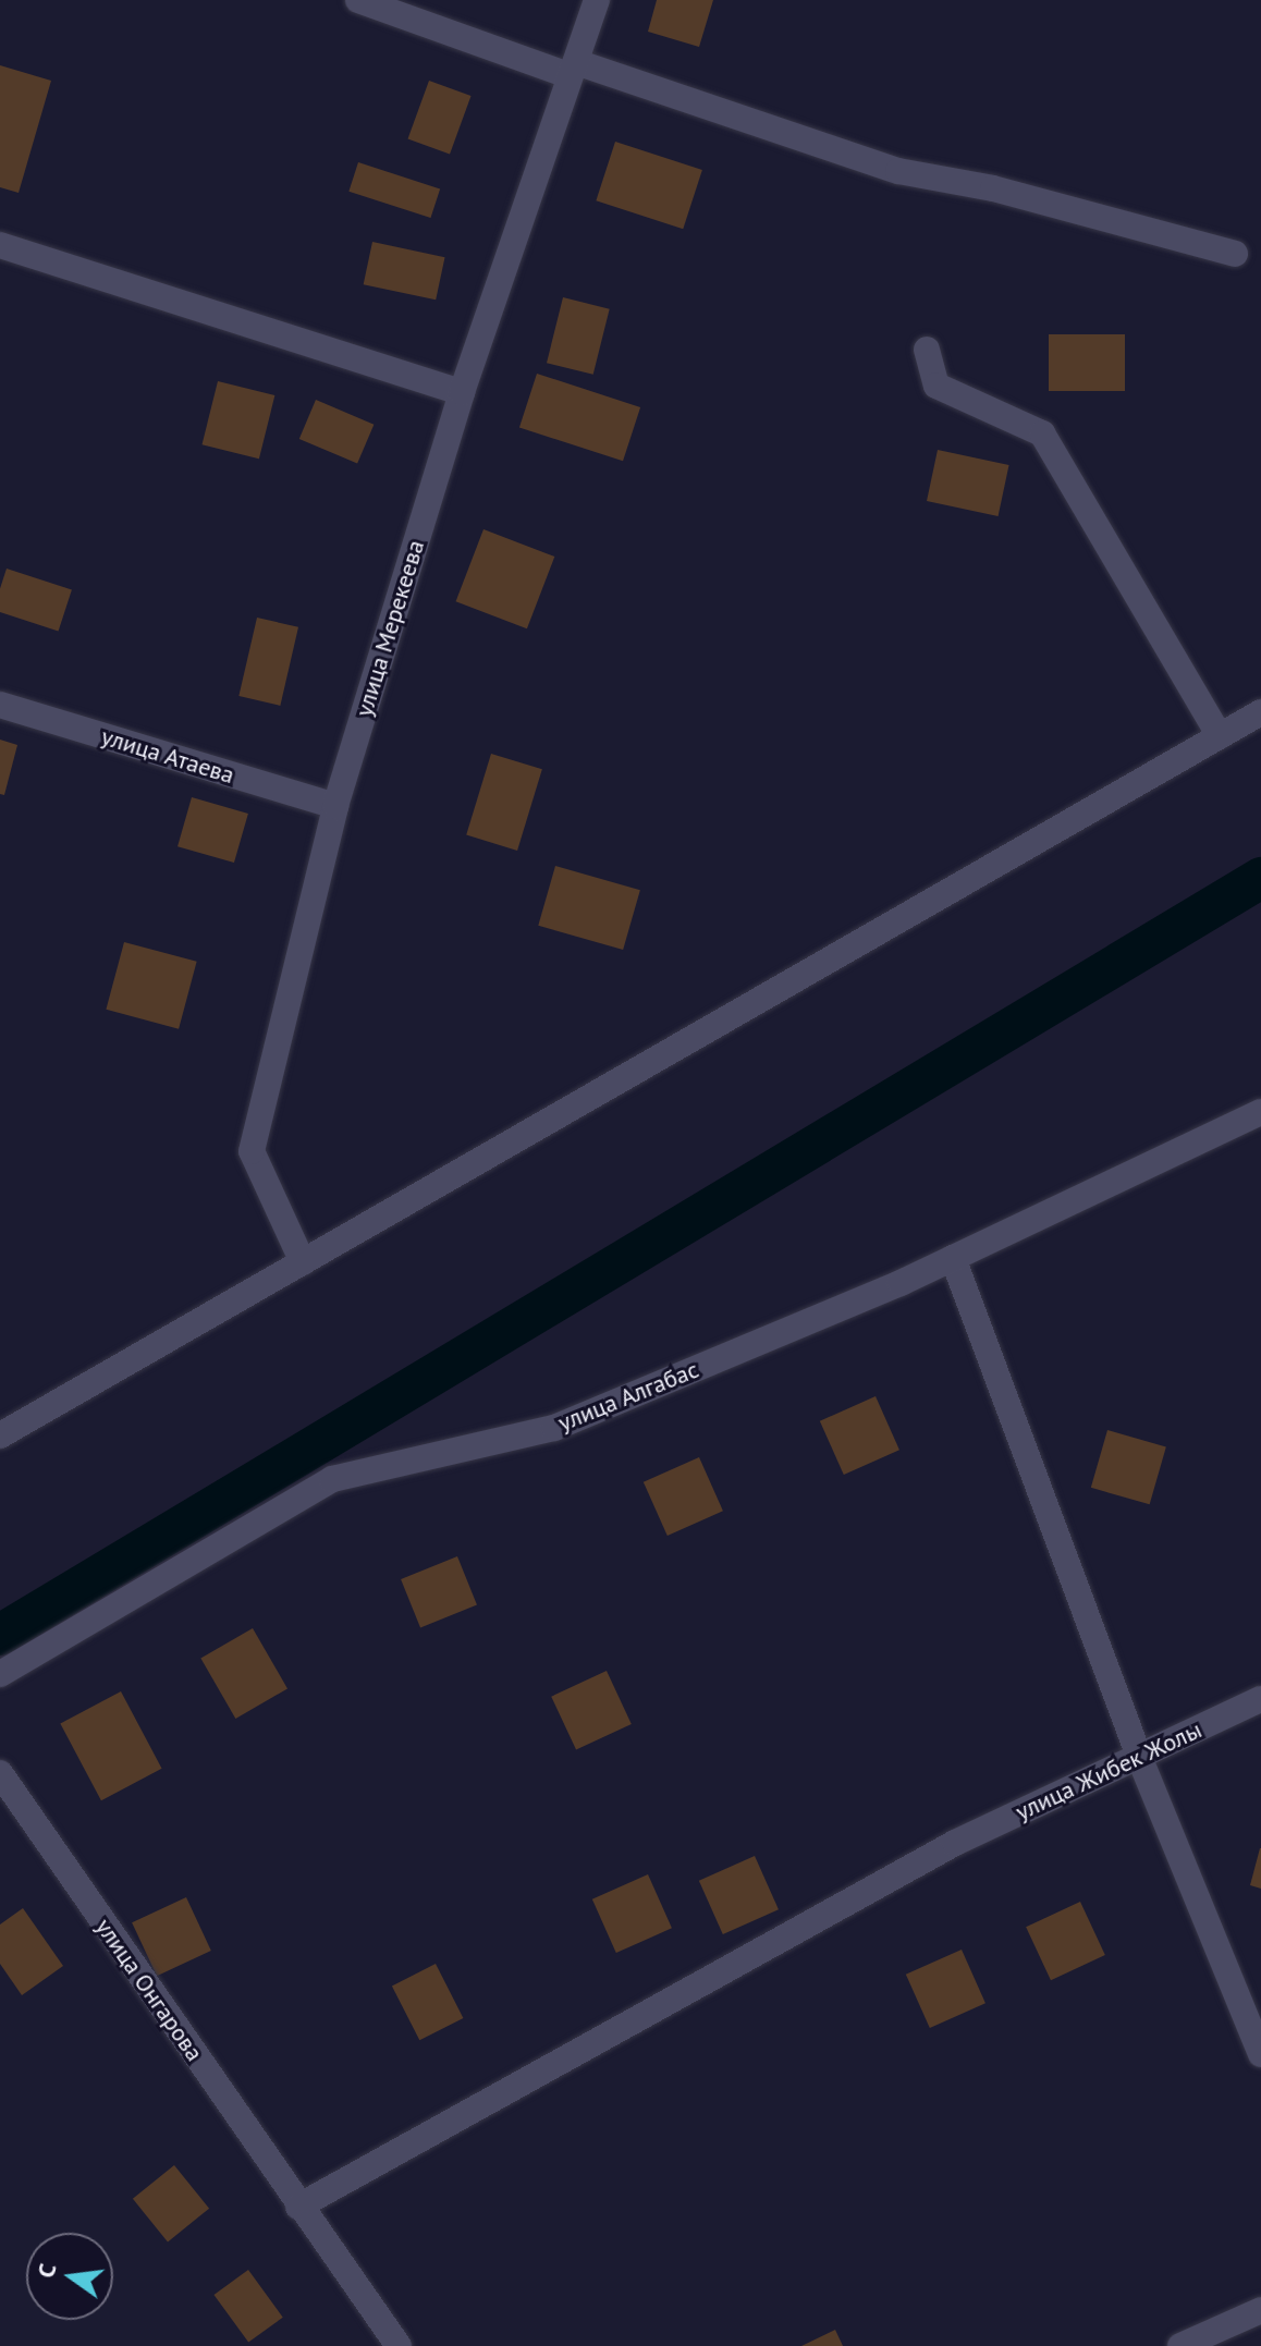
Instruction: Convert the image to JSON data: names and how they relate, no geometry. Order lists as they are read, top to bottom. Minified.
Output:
{"streets":{"street":["улица Мерекеева","улица Атаева","улица Алгабас","улица Жибек Жолы","улица Онгарова"]},"crossings":[["улица Мерекеева","улица Атаева"],["улица Жибек Жолы","улица Онгарова"]],"north":"left"}
